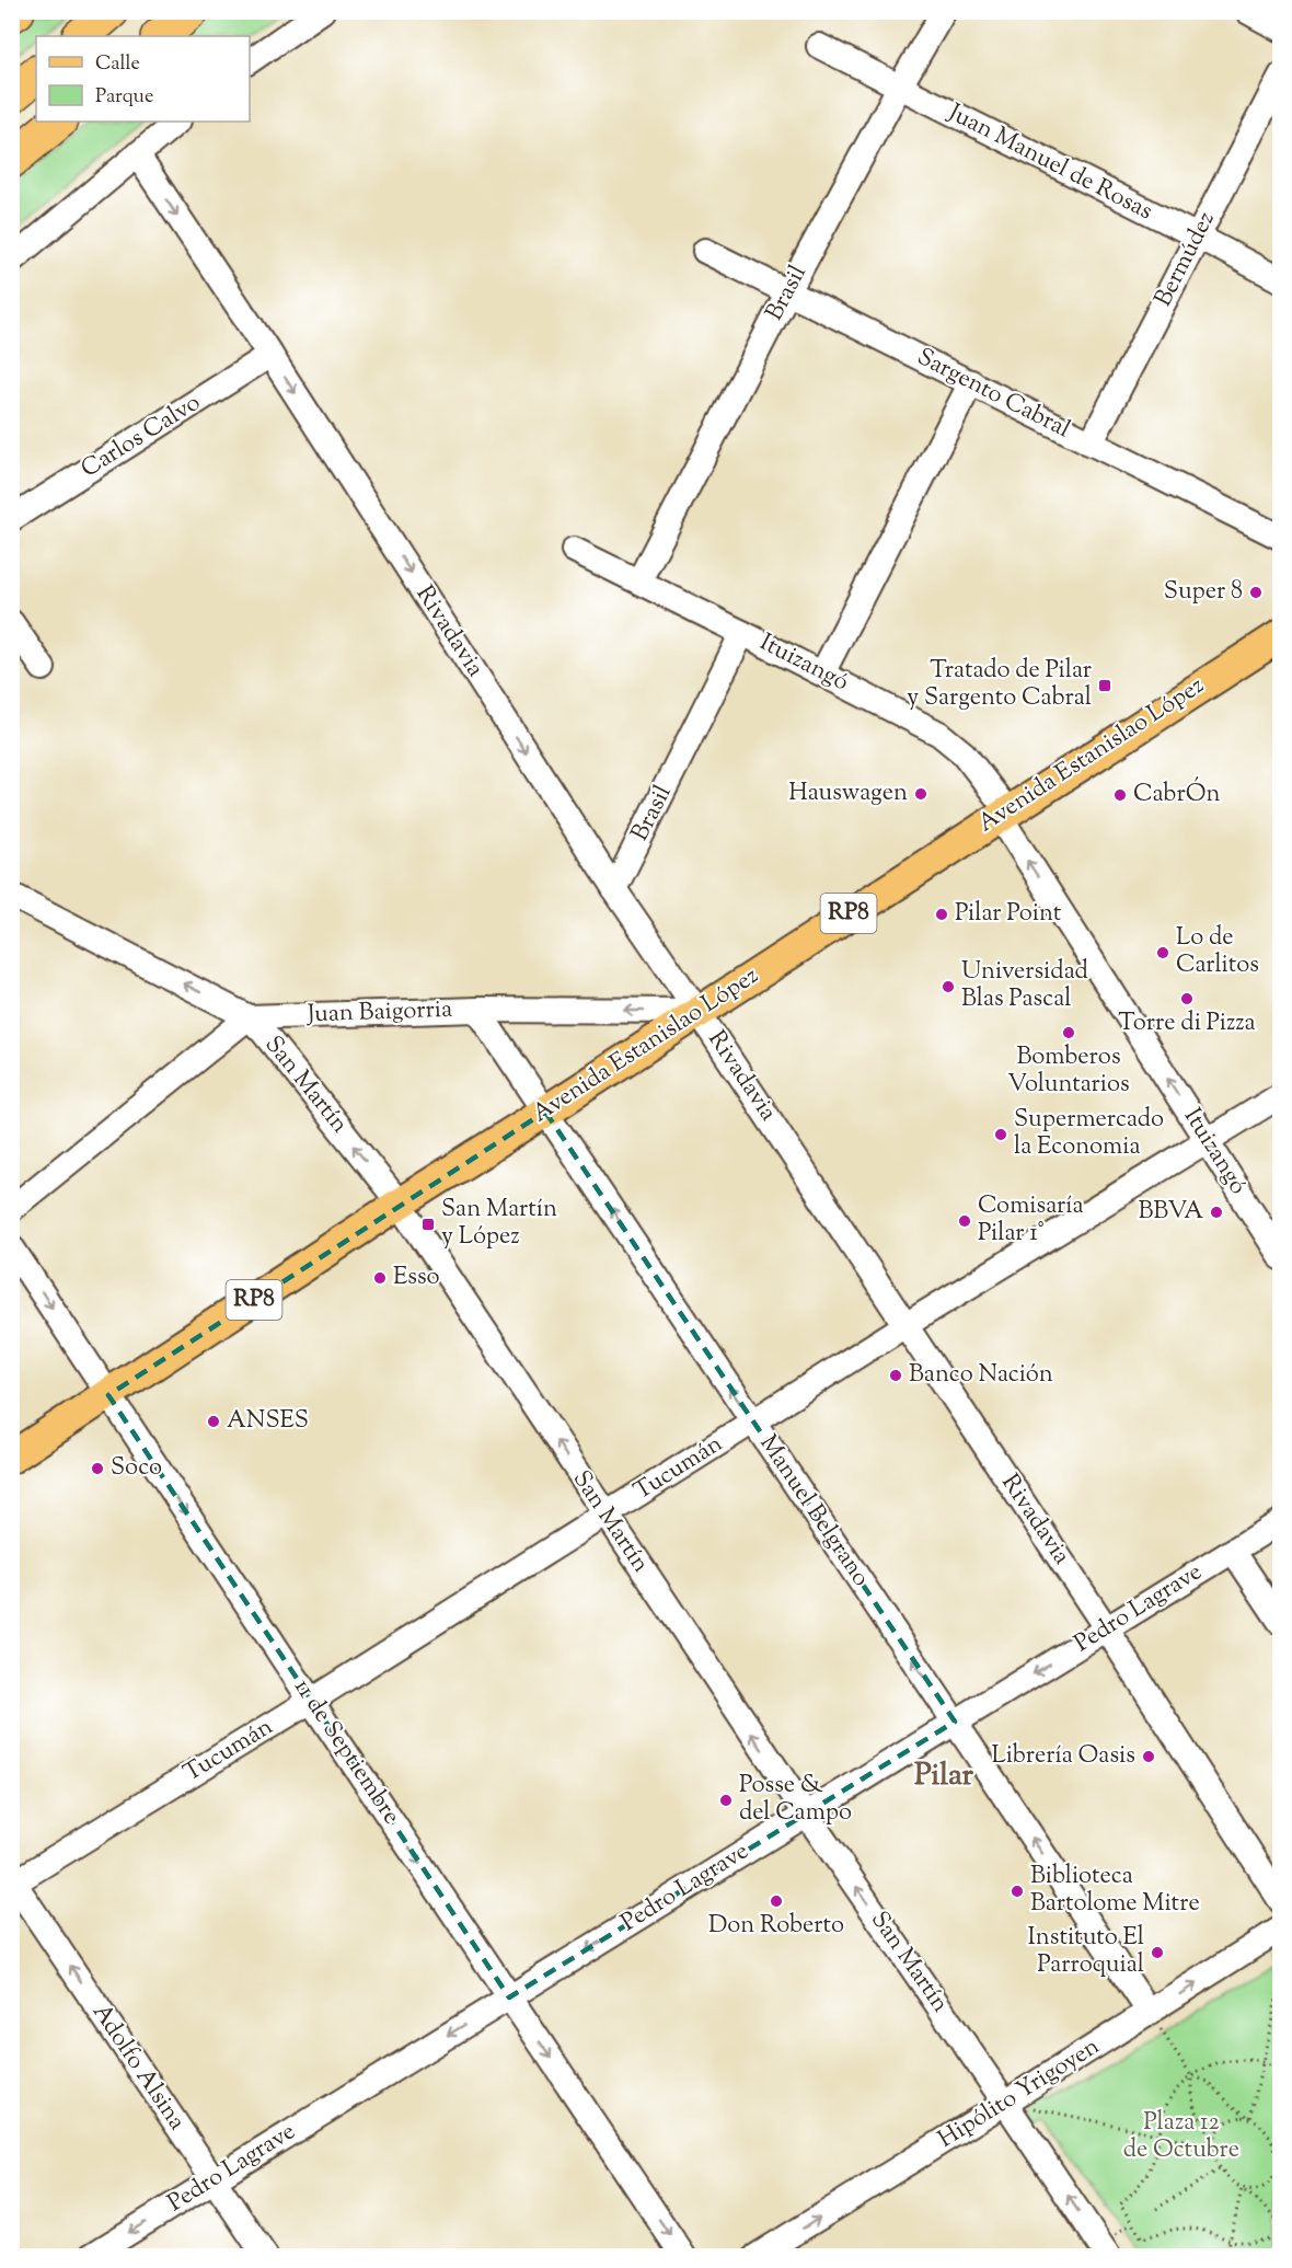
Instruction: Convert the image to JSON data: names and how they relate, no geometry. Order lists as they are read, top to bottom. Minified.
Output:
{"streets":{"main road":["Avenida Estanislao López","RP8"],"street":["Juan Manuel de Rosas","Bermúdez","Brasil","Sargento Cabral","Carlos Calvo","Rivadavia","Ituizangó","Juan Baigorria","San Martín","Tucumán","Manuel Belgrano","Pedro Lagrave","11 de Septiembre","Adolfo Alsina","Hipólito Yrigoyen"]},"crossings":[["Juan Manuel de Rosas","Bermúdez"],["Juan Manuel de Rosas","Brasil"],["Bermúdez","Sargento Cabral"],["Brasil","Sargento Cabral"],["Brasil","Rivadavia"],["Brasil","Ituizangó"],["Carlos Calvo","Rivadavia"],["Rivadavia","Avenida Estanislao López"],["Rivadavia","Juan Baigorria"],["Rivadavia","Tucumán"],["Rivadavia","Pedro Lagrave"],["Ituizangó","Avenida Estanislao López"],["Ituizangó","Tucumán"],["Avenida Estanislao López","Juan Baigorria"],["Avenida Estanislao López","San Martín"],["Avenida Estanislao López","Manuel Belgrano"],["Avenida Estanislao López","11 de Septiembre"],["Juan Baigorria","San Martín"],["Juan Baigorria","Manuel Belgrano"],["San Martín","Tucumán"],["San Martín","Pedro Lagrave"],["San Martín","Hipólito Yrigoyen"],["Tucumán","Manuel Belgrano"],["Tucumán","11 de Septiembre"],["Tucumán","Adolfo Alsina"],["Manuel Belgrano","Pedro Lagrave"],["Manuel Belgrano","Hipólito Yrigoyen"],["Pedro Lagrave","11 de Septiembre"],["Pedro Lagrave","Adolfo Alsina"]],"one_way":["Rivadavia","Ituizangó","Juan Baigorria","San Martín","Manuel Belgrano","Pedro Lagrave","11 de Septiembre","Adolfo Alsina","Hipólito Yrigoyen"],"districts":["Pilar"],"parks":["Plaza 12 de Octubre"],"places":{"other":["Super 8","Hauswagen","CabrÓn","Pilar Point","Lo de Carlitos","Universidad Blas Pascal","Torre di Pizza","Bomberos Voluntarios","Supermercado la Economia","BBVA","Comisaría Pilar 1°","Esso","Banco Nación","ANSES","Soco","Librería Oasis","Posse & del Campo","Biblioteca Bartolome Mitre","Don Roberto","Instituto El Parroquial"],"transit":["Tratado de Pilar y Sargento Cabral","San Martín y López"]},"legend":["Calle","Parque"]}
